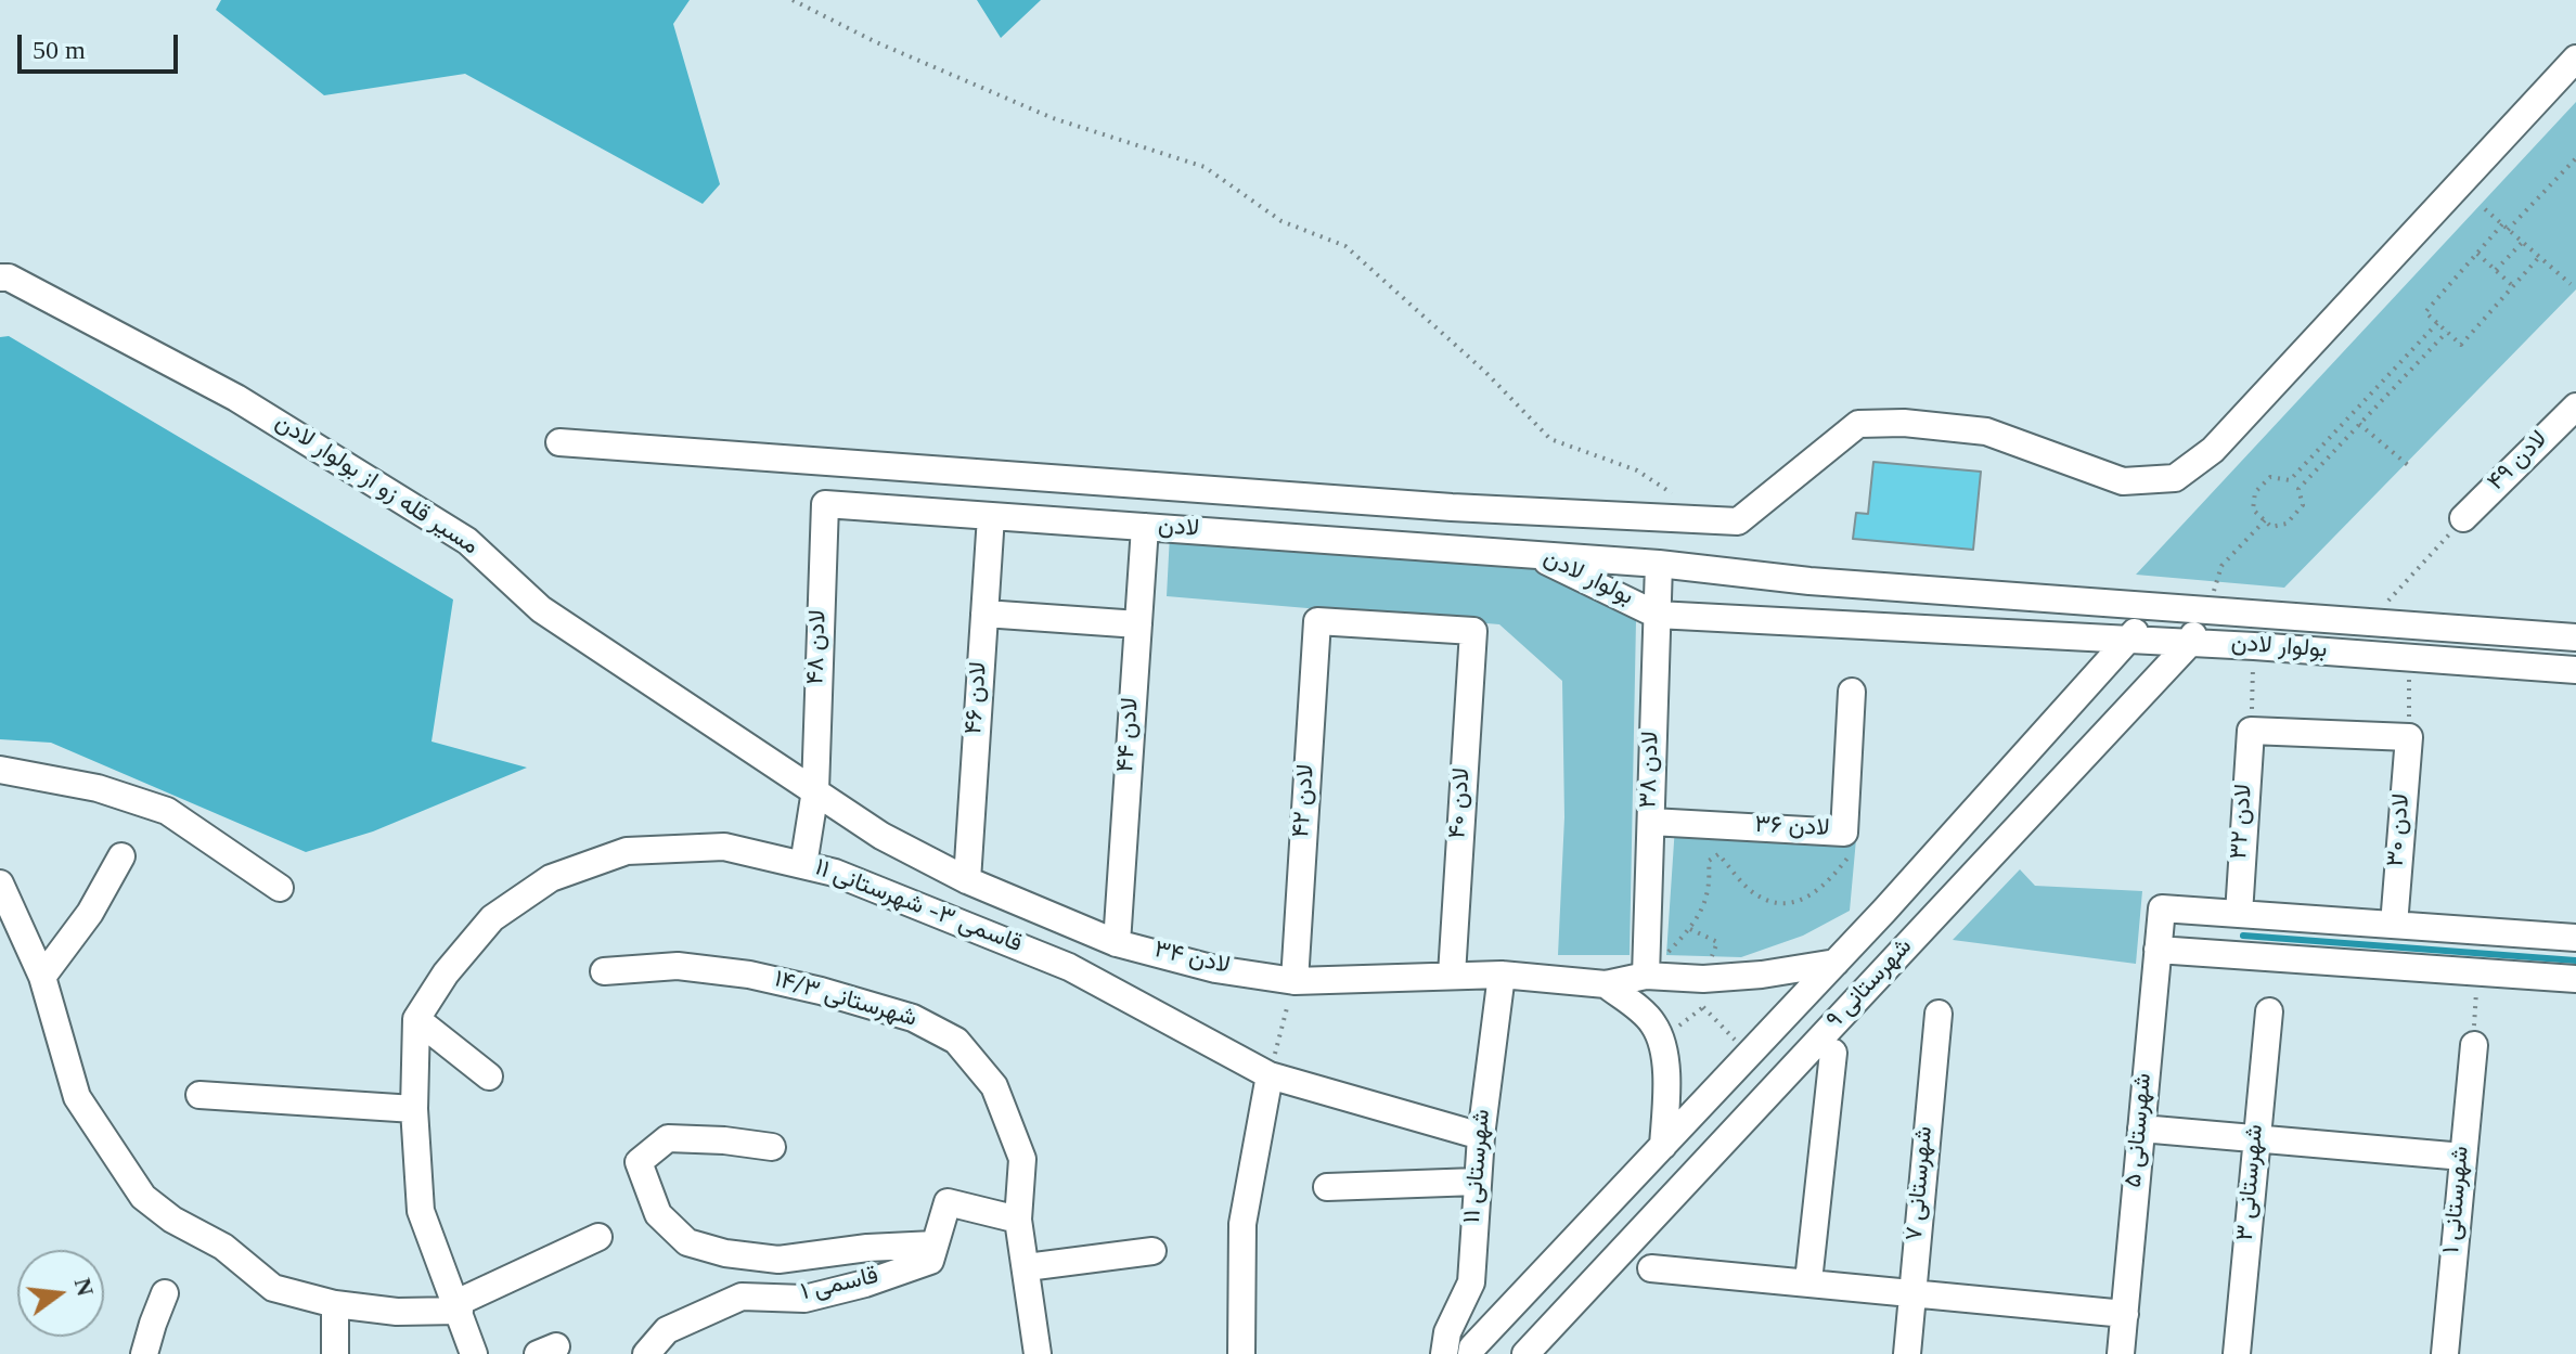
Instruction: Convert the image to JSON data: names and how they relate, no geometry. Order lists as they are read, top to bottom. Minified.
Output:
{"streets":{"street":["لادن ۴۹","مسیر قله زو از بولوار لادن","لادن","بولوار لادن","لادن ۴۸","لادن ۴۶","لادن ۴۴","لادن ۳۸","لادن ۴۲","لادن ۴۰","لادن ۳۲","لادن ۳۶","لادن ۳۰","قاسمی ۳- شهرستانی ۱۱","لادن ۳۴","شهرستانی ۹","شهرستانی ۱۴/۳","شهرستانی ۵","شهرستانی ۱۱","شهرستانی ۳","شهرستانی ۷","شهرستانی ۱","قاسمی ۱"]},"crossings":[["مسیر قله زو از بولوار لادن","لادن ۴۸"],["مسیر قله زو از بولوار لادن","لادن ۳۴"],["لادن","بولوار لادن"],["لادن","لادن ۴۸"],["لادن","لادن ۴۶"],["لادن","لادن ۴۴"],["بولوار لادن","لادن ۳۸"],["بولوار لادن","شهرستانی ۹"],["لادن ۴۸","قاسمی ۳- شهرستانی ۱۱"],["لادن ۴۸","لادن ۳۴"],["لادن ۴۶","لادن ۳۴"],["لادن ۴۴","لادن ۳۴"],["لادن ۳۸","لادن ۳۶"],["لادن ۳۸","لادن ۳۴"],["لادن ۴۲","لادن ۴۰"],["لادن ۴۲","لادن ۳۴"],["لادن ۴۰","لادن ۳۴"],["لادن ۳۲","شهرستانی ۵"],["قاسمی ۳- شهرستانی ۱۱","شهرستانی ۱۱"],["لادن ۳۴","شهرستانی ۱۱"]],"scale_bar":"50 m","north":"right"}
